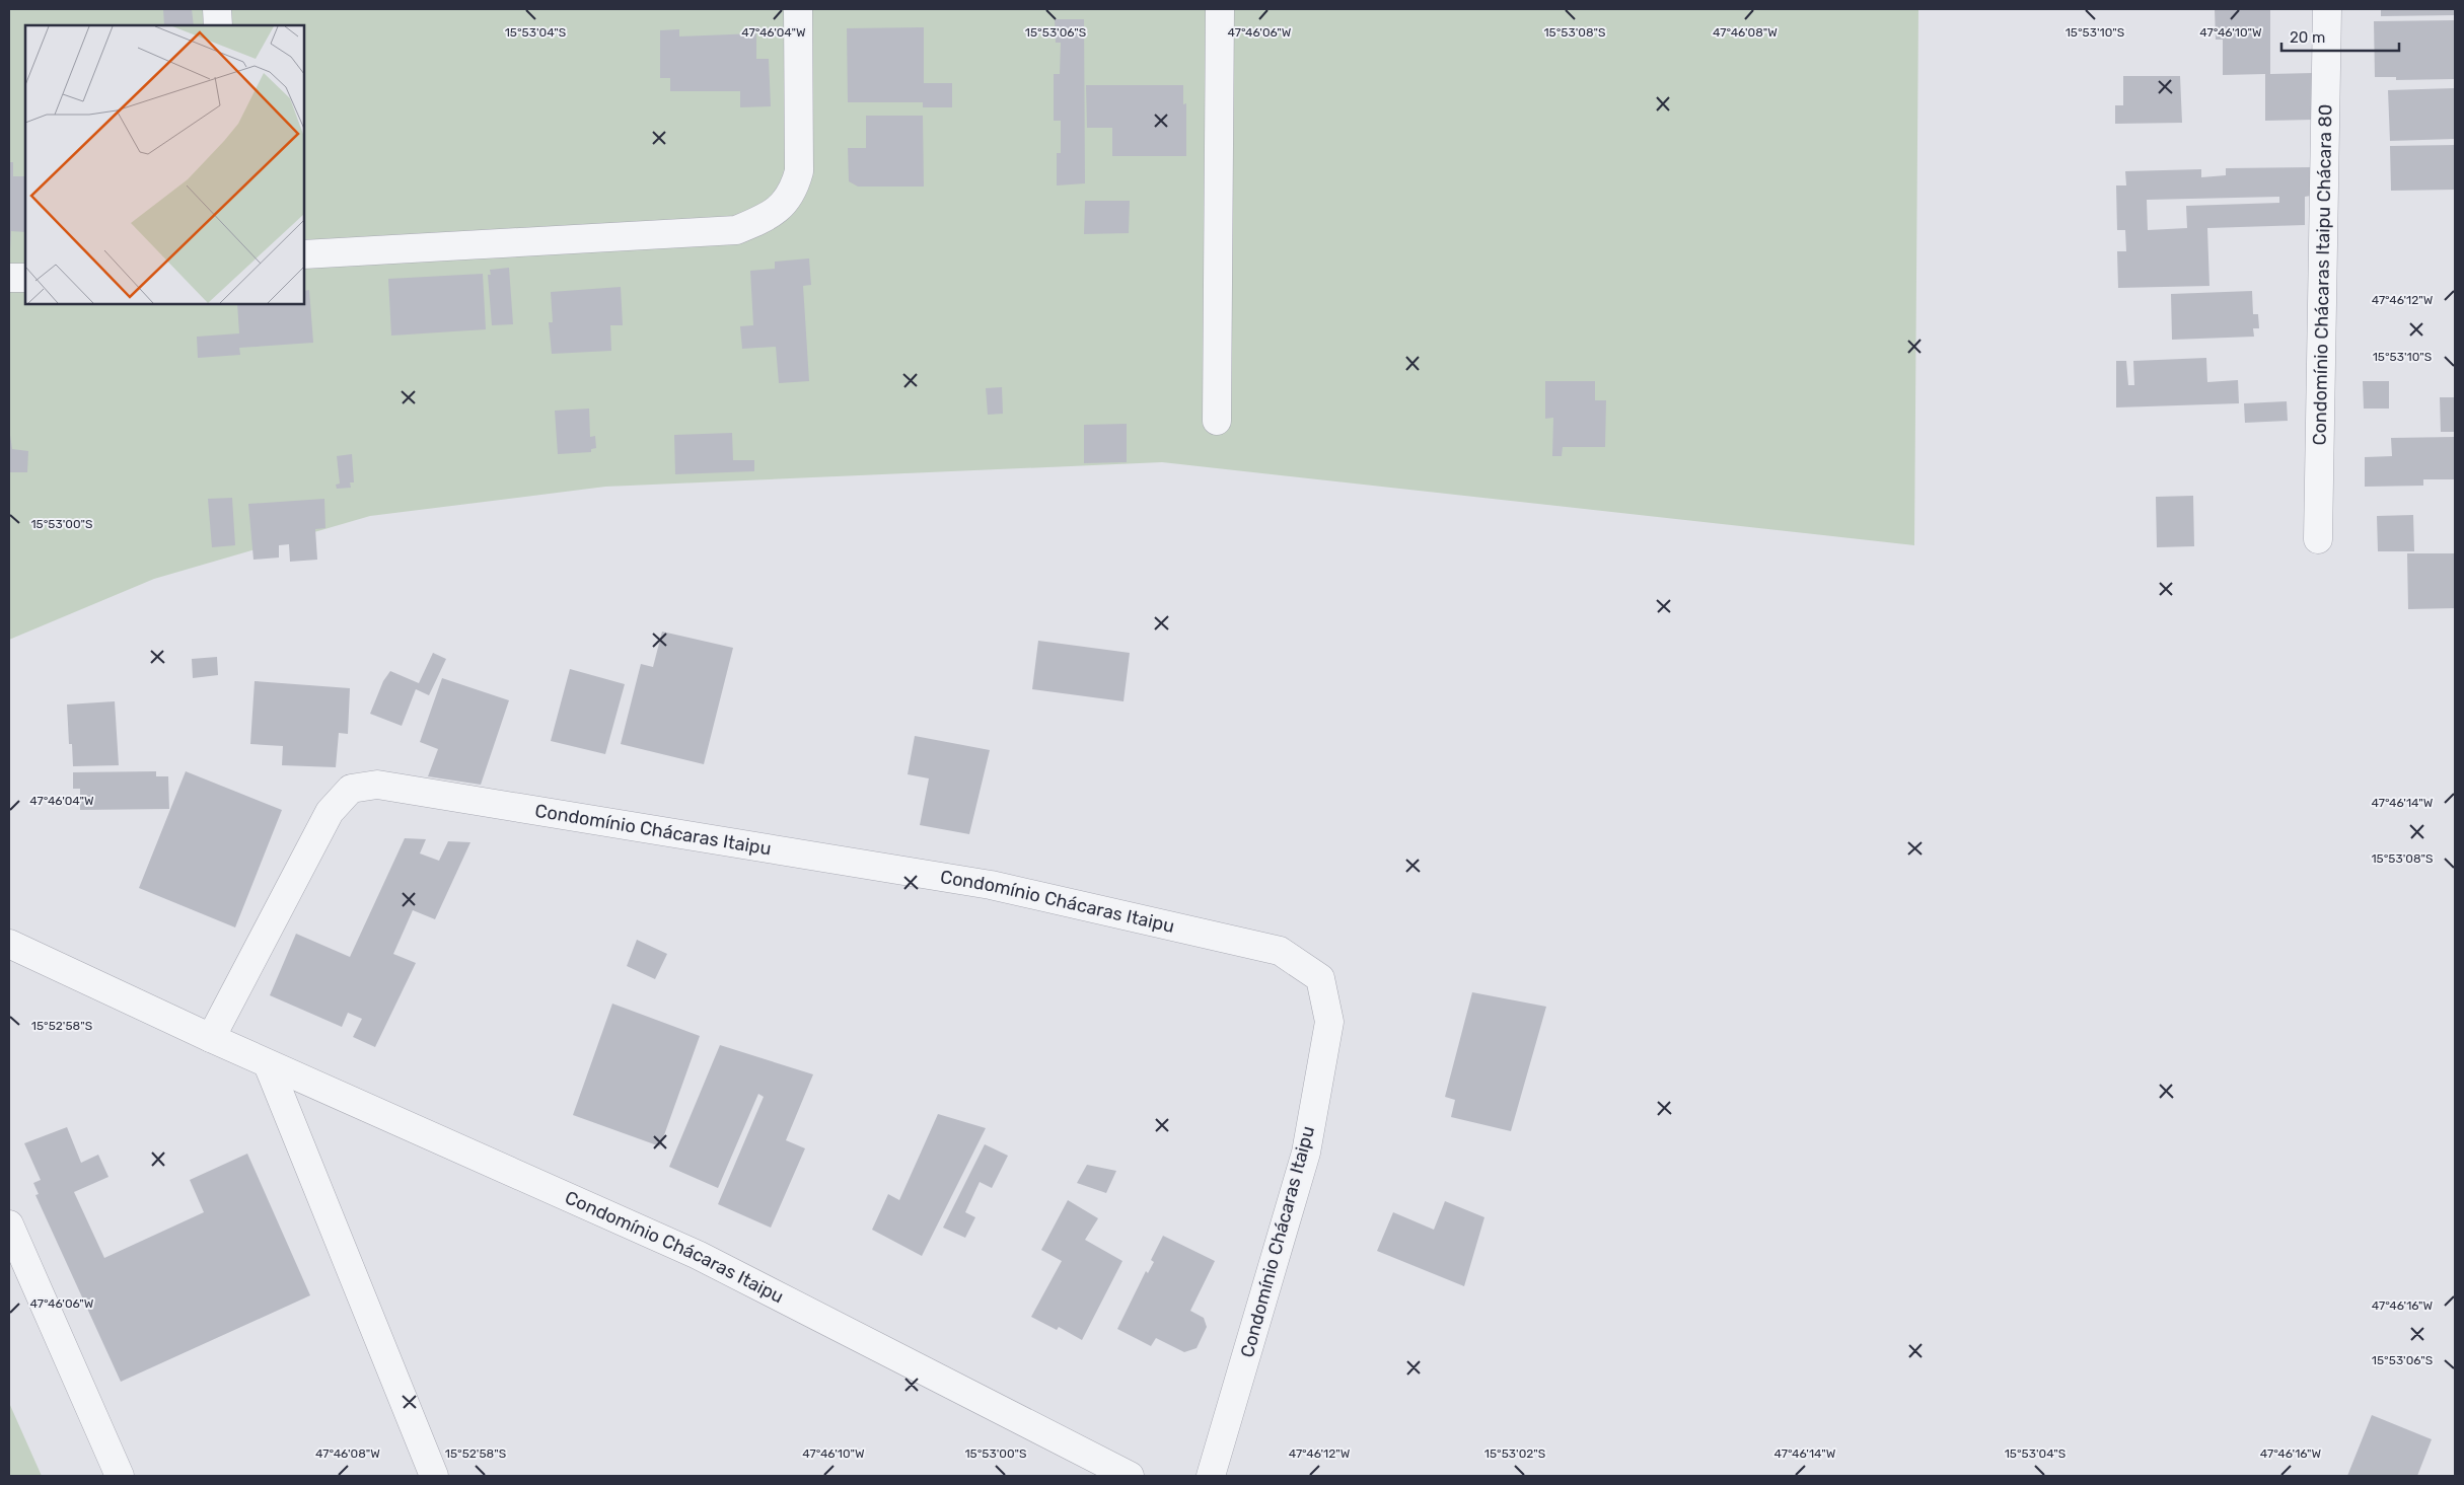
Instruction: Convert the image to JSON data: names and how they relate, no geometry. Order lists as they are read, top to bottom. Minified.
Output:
{"streets":{"street":["Condomínio Chácaras Itaipu Chácara 80","Condomínio Chácaras Itaipu"]},"scale_bar":"20 m","coordinates":["15°53'04\"S","15°53'06\"S","15°53'08\"S","15°53'10\"S","47°46'04\"W","47°46'06\"W","47°46'08\"W","47°46'10\"W","47°46'12\"W","15°53'00\"S","47°46'14\"W","15°52'58\"S","47°46'16\"W","15°53'02\"S"]}
